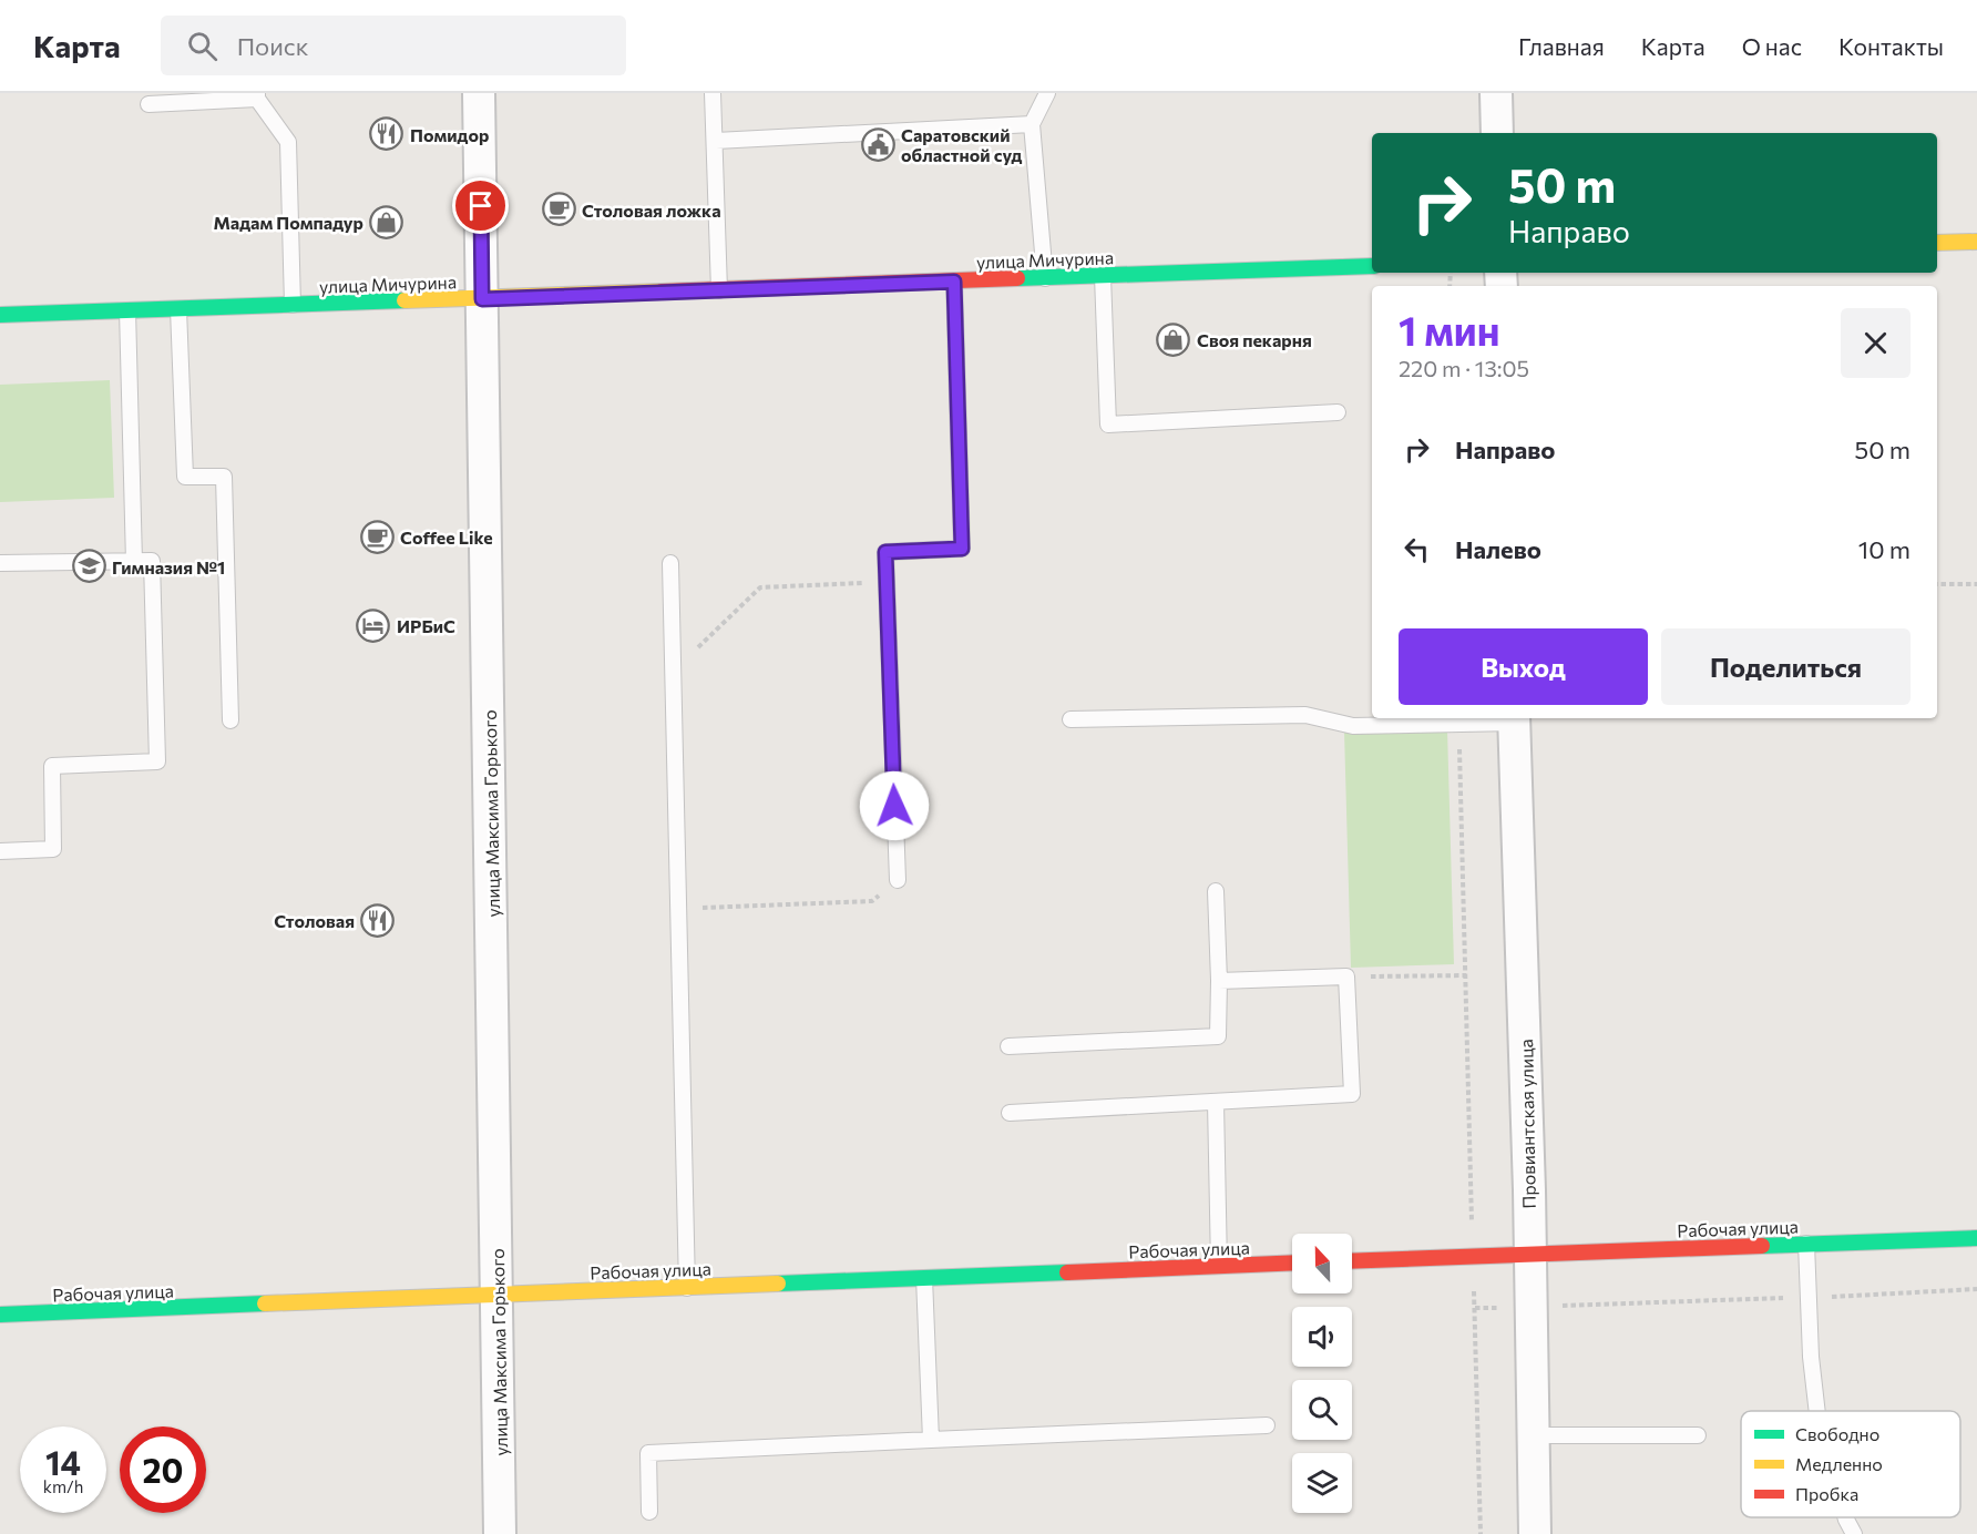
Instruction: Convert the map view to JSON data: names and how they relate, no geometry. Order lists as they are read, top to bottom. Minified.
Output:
{"streets":{"street":["улица Мичурина","улица Максима Горького","Провиантская улица","Рабочая улица"]},"crossings":[["улица Мичурина","улица Максима Горького"],["улица Максима Горького","Рабочая улица"],["Провиантская улица","Рабочая улица"]],"places":{"restaurant":["Помидор","Столовая"],"public building":["Саратовский областной суд"],"cafe":["Столовая ложка","Coffee Like"],"shop":["Мадам Помпадур","Своя пекарня"],"school or university":["Гимназия №1"],"hotel":["ИРБиС"]},"legend":["Свободно","Медленно","Пробка"],"north":"top","page":{"header":"Карта","search":"Поиск","nav":["Главная","Карта","О нас","Контакты"],"turn":["50 m","Направо"],"heading":["1 мин","220 m · 13:05"],"list":[{"name":"Направо","value":"50 m"},{"name":"Налево","value":"10 m"}],"buttons":["Выход","Поделиться"],"speed":"14 km/h","limit":"20"}}
